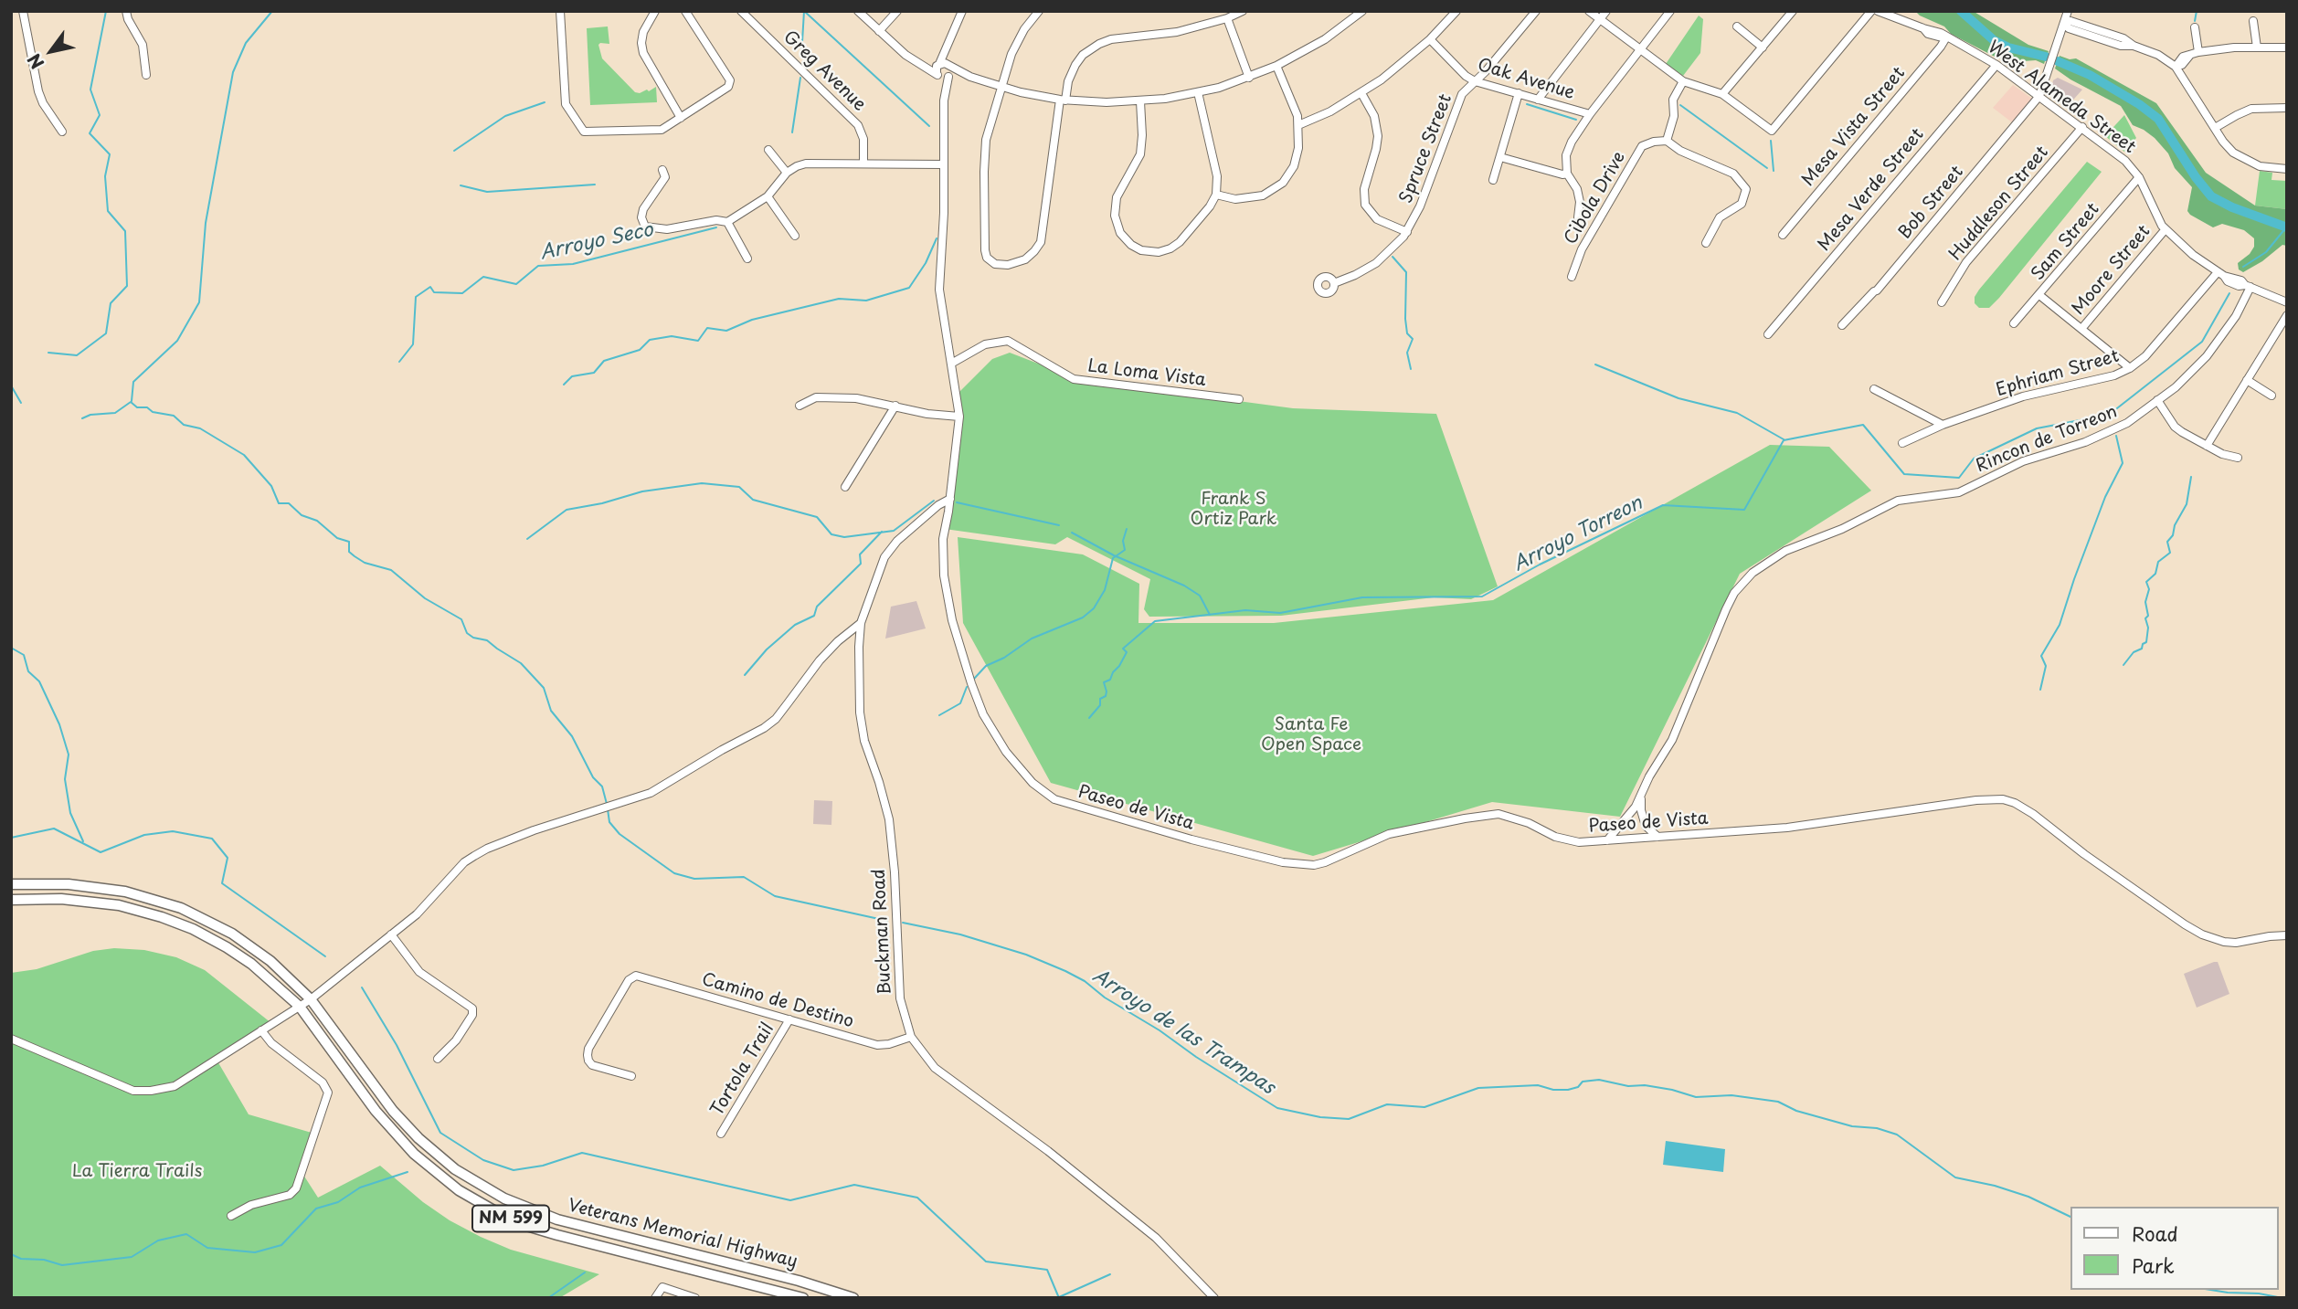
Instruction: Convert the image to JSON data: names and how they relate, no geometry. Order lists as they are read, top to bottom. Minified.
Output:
{"streets":{"highway":["NM 599","Veterans Memorial Highway"],"street":["Greg Avenue","Oak Avenue","West Alameda Street","Mesa Vista Street","Spruce Street","Mesa Verde Street","Cibola Drive","Bob Street","Huddleson Street","Sam Street","Moore Street","La Loma Vista","Ephriam Street","Rincon de Torreon","Paseo de Vista","Buckman Road","Camino de Destino","Tortola Trail"]},"crossings":[["Oak Avenue","Spruce Street"],["West Alameda Street","Mesa Vista Street"],["West Alameda Street","Mesa Verde Street"],["West Alameda Street","Bob Street"],["West Alameda Street","Huddleson Street"],["West Alameda Street","Sam Street"],["West Alameda Street","Moore Street"],["West Alameda Street","Ephriam Street"],["West Alameda Street","Rincon de Torreon"],["La Loma Vista","Paseo de Vista"],["Rincon de Torreon","Paseo de Vista"],["Paseo de Vista","Buckman Road"],["Buckman Road","Camino de Destino"],["Camino de Destino","Tortola Trail"]],"water":["Arroyo Seco","Arroyo Torreon","Arroyo de las Trampas"],"parks":["Frank S Ortiz Park","Santa Fe Open Space","La Tierra Trails"],"legend":["Road","Park"],"north":"bottom left"}
